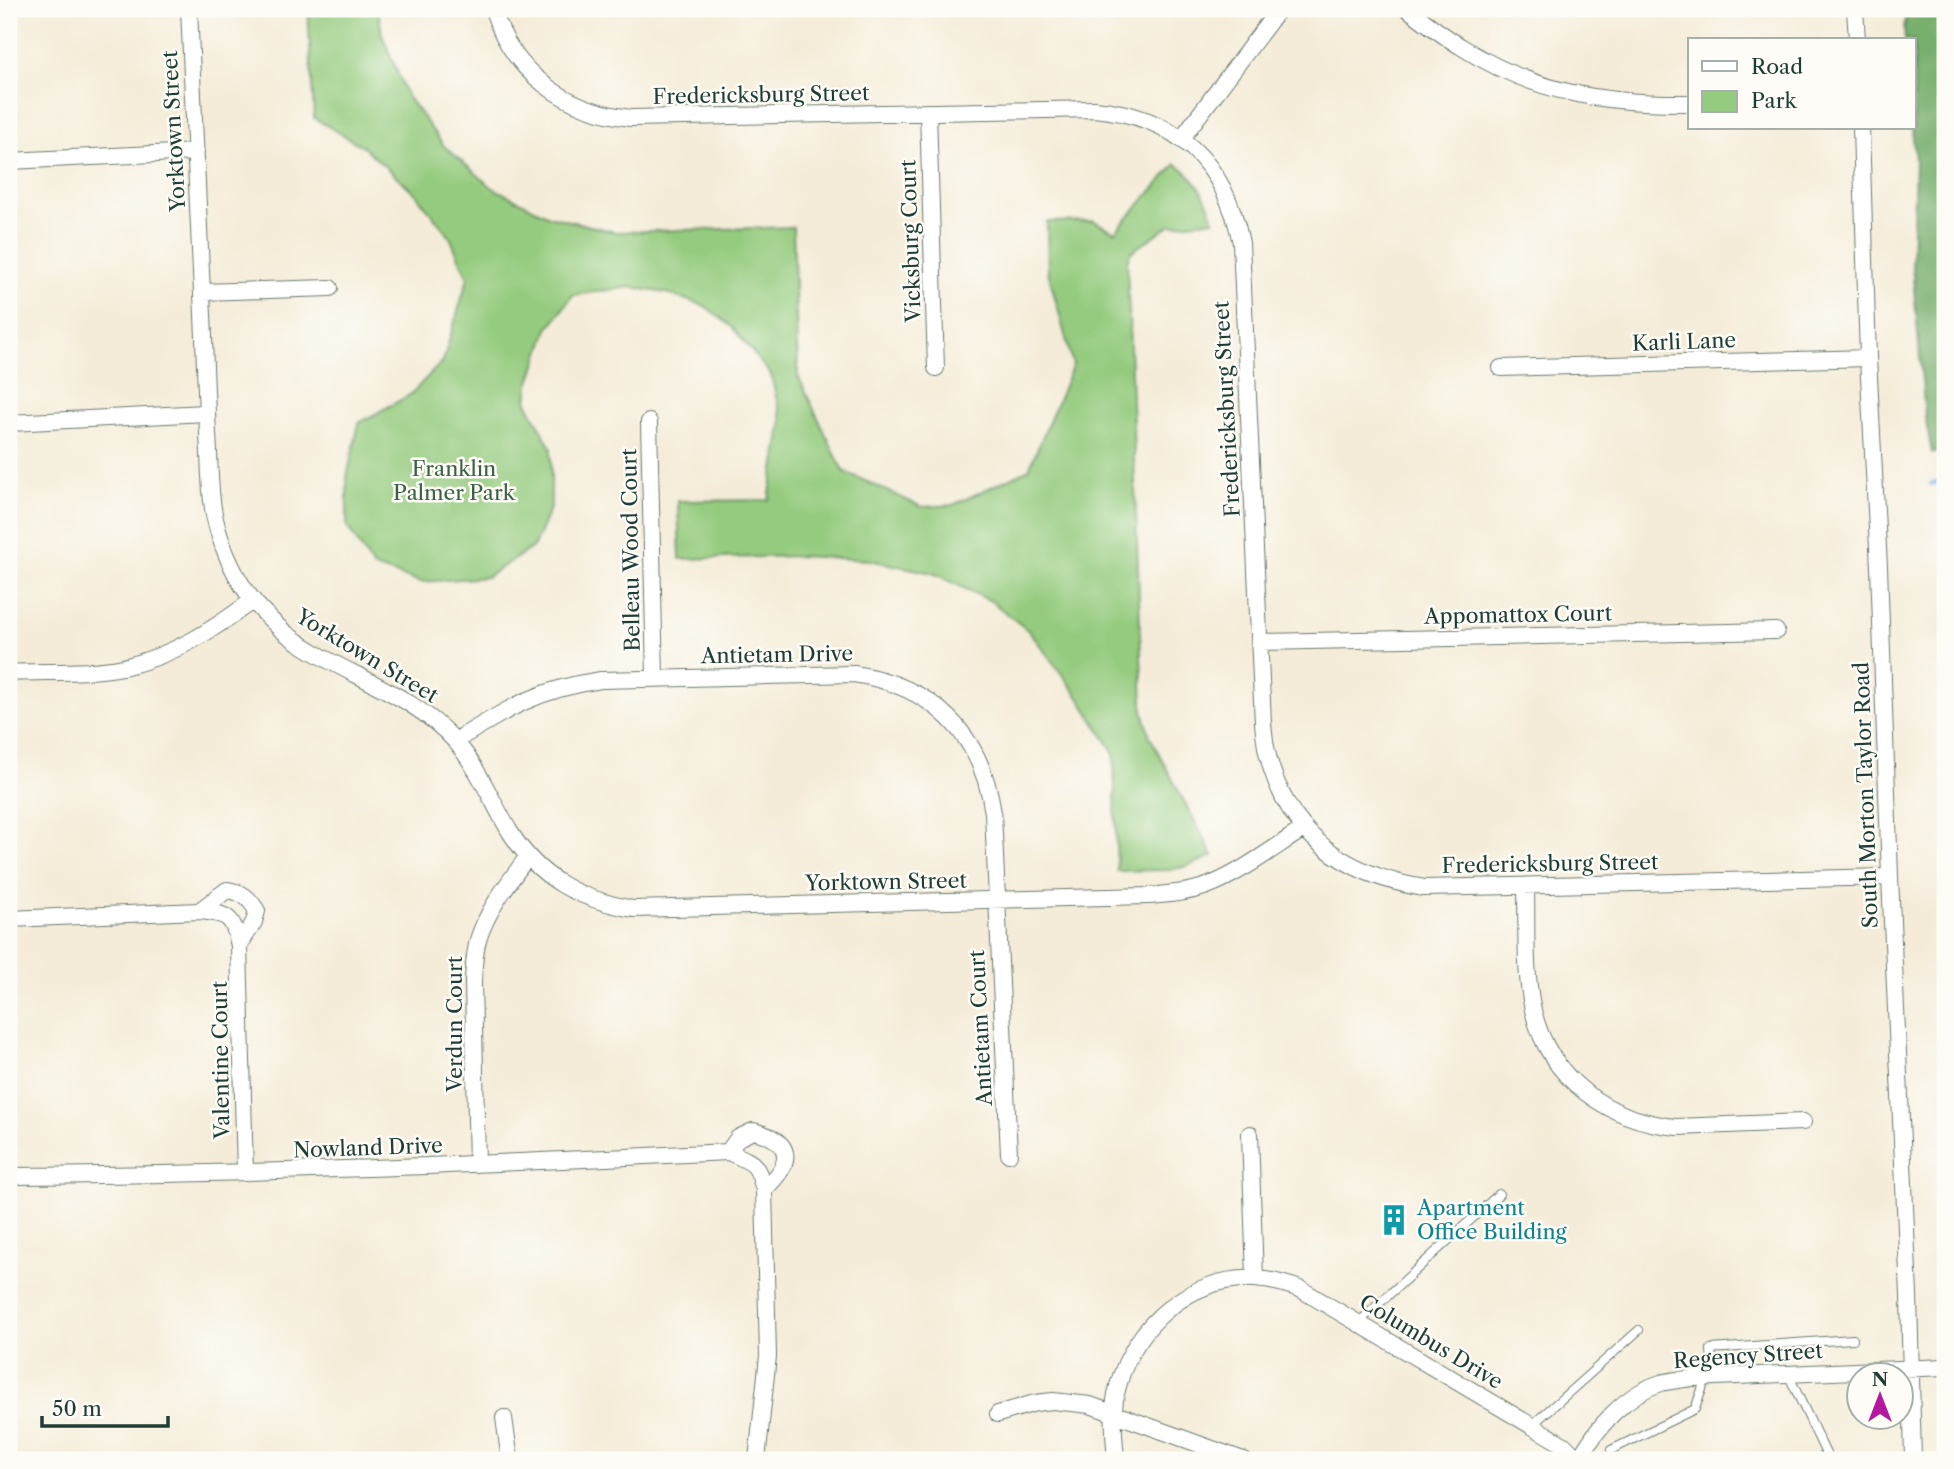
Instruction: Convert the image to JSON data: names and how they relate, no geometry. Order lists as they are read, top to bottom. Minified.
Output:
{"streets":{"street":["Fredericksburg Street","Yorktown Street","Vicksburg Court","Karli Lane","Belleau Wood Court","Appomattox Court","Antietam Drive","South Morton Taylor Road","Verdun Court","Antietam Court","Valentine Court","Nowland Drive","Columbus Drive","Regency Street"]},"crossings":[["Fredericksburg Street","Yorktown Street"],["Fredericksburg Street","Vicksburg Court"],["Fredericksburg Street","Appomattox Court"],["Fredericksburg Street","South Morton Taylor Road"],["Yorktown Street","Antietam Drive"],["Yorktown Street","Verdun Court"],["Yorktown Street","Antietam Court"],["Karli Lane","South Morton Taylor Road"],["Belleau Wood Court","Antietam Drive"],["Antietam Drive","Antietam Court"],["Verdun Court","Nowland Drive"],["Valentine Court","Nowland Drive"],["Columbus Drive","Regency Street"]],"parks":["Franklin Palmer Park"],"places":{"building":["Apartment Office Building"]},"legend":["Road","Park"],"scale_bar":"50 m","north":"top"}
